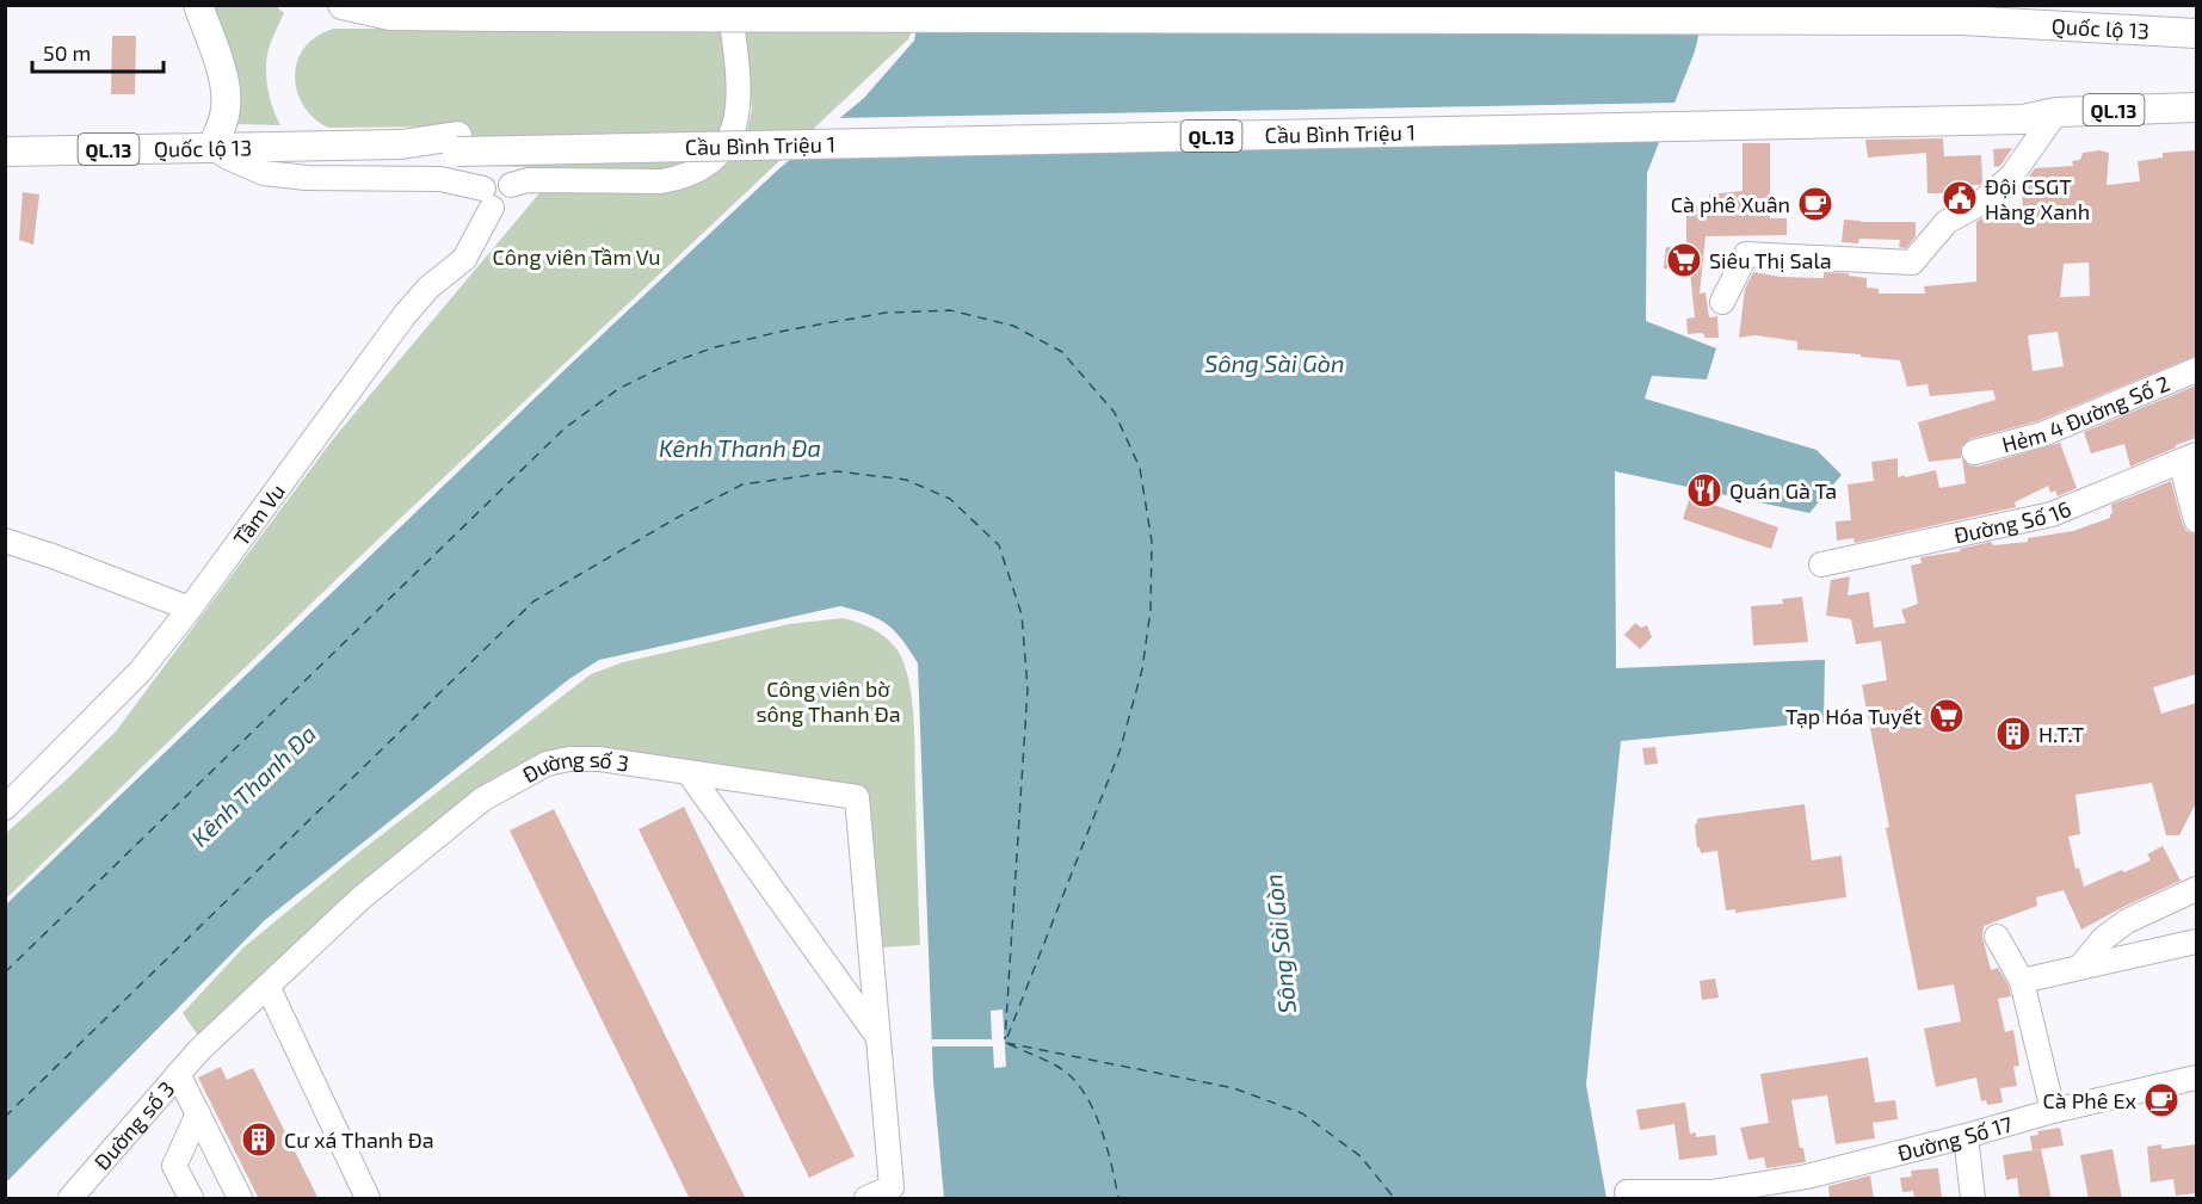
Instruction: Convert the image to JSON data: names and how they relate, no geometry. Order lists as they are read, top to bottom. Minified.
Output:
{"streets":{"main road":["Quốc lộ 13","QL.13","Cầu Bình Triệu 1"],"street":["Hẻm 4 Đường Số 2","Tầm Vu","Đường Số 16","Đường số 3","Đường Số 17"]},"crossings":[["Quốc lộ 13","Cầu Bình Triệu 1"],["QL.13","Cầu Bình Triệu 1"]],"water":["Sông Sài Gòn","Kênh Thanh Đa"],"parks":["Công viên Tầm Vu","Công viên bờ sông Thanh Đa"],"places":{"public building":["Đội CSGT Hàng Xanh"],"cafe":["Cà phê Xuân","Cà Phê Ex"],"supermarket":["Siêu Thị Sala","Tạp Hóa Tuyết"],"restaurant":["Quán Gà Ta"],"building":["H.T.T","Cư xá Thanh Đa"]},"scale_bar":"50 m"}
